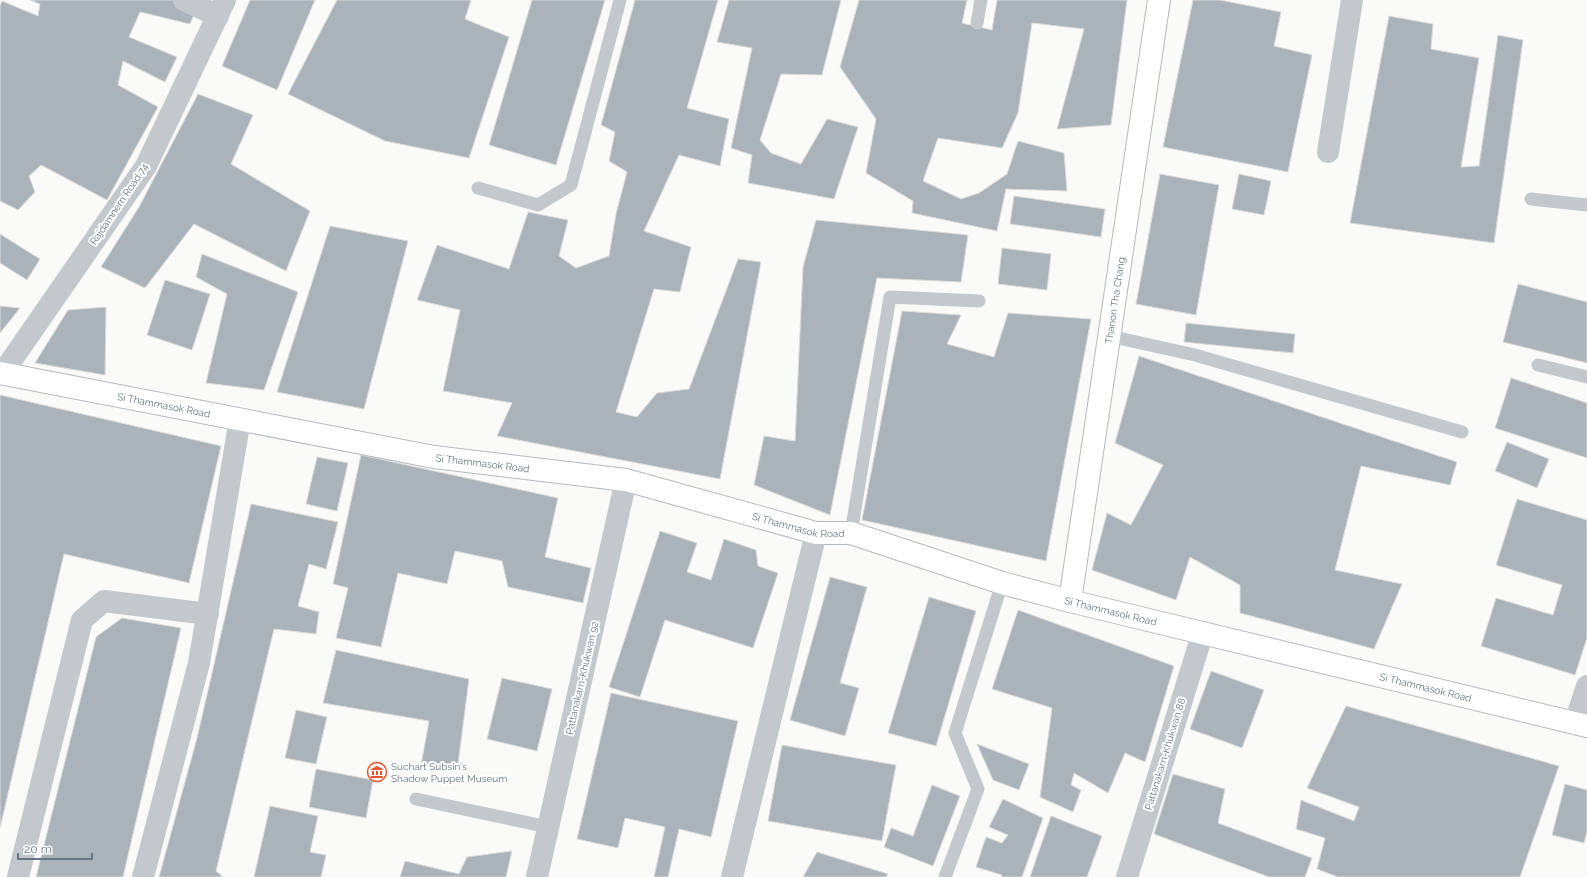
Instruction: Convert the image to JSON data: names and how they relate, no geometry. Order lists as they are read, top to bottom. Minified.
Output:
{"streets":{"street":["Rajdamnern Road 74","Thanon Tha Chang","Si Thammasok Road","Pattanakarn-Khukwan 92","Pattanakarn-Khukwan 88"]},"crossings":[["Rajdamnern Road 74","Si Thammasok Road"],["Thanon Tha Chang","Si Thammasok Road"],["Si Thammasok Road","Pattanakarn-Khukwan 92"],["Si Thammasok Road","Pattanakarn-Khukwan 88"]],"places":{"museum":["Suchart Subsin's Shadow Puppet Museum"]},"scale_bar":"20 m"}
